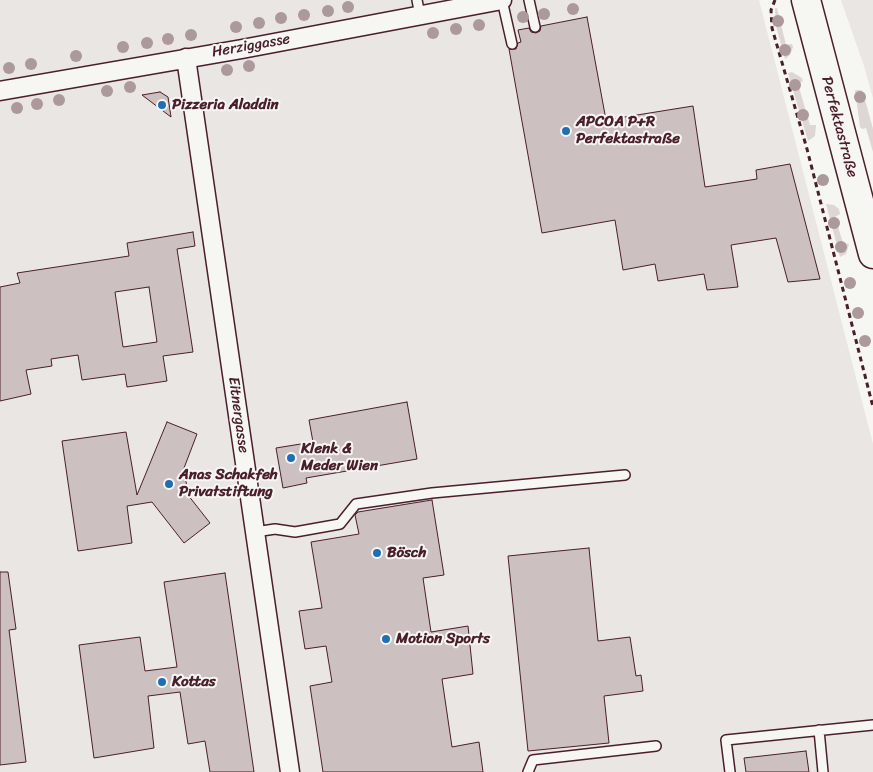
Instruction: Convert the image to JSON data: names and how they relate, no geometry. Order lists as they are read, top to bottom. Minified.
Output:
{"streets":{"main road":["Perfektastraße"],"street":["Herziggasse","Eitnergasse"]},"crossings":[["Herziggasse","Eitnergasse"]],"places":["Pizzeria Aladdin","APCOA P+R Perfektastraße","Klenk & Meder Wien","Anas Schakfeh Privatstiftung","Bösch","Motion Sports","Kottas"]}
